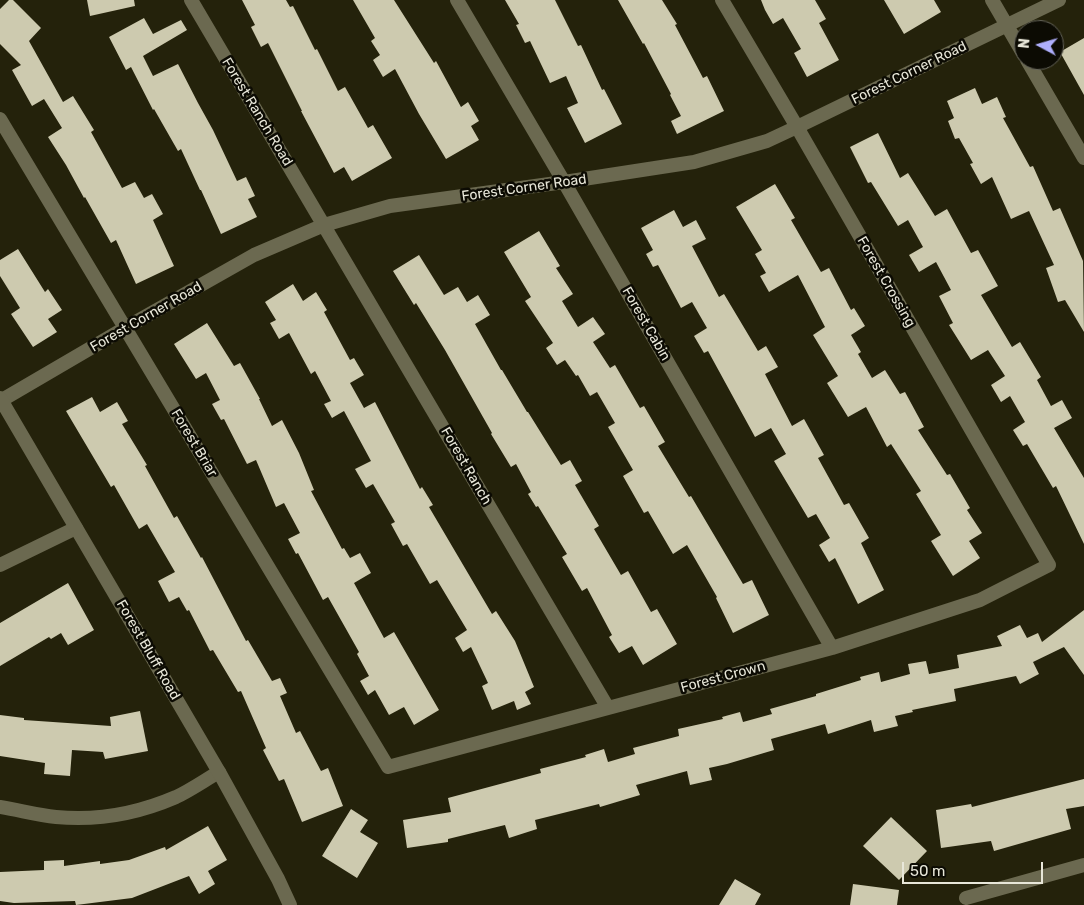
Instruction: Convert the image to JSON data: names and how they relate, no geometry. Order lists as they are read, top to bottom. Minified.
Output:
{"streets":{"street":["Forest Corner Road","Forest Ranch Road","Forest Crossing","Forest Cabin","Forest Briar","Forest Ranch","Forest Bluff Road","Forest Crown"]},"crossings":[["Forest Corner Road","Forest Ranch Road"],["Forest Corner Road","Forest Crossing"],["Forest Corner Road","Forest Cabin"],["Forest Corner Road","Forest Briar"],["Forest Corner Road","Forest Ranch"],["Forest Corner Road","Forest Bluff Road"],["Forest Ranch Road","Forest Ranch"],["Forest Crossing","Forest Crown"],["Forest Cabin","Forest Crown"],["Forest Briar","Forest Crown"],["Forest Ranch","Forest Crown"]],"scale_bar":"50 m","north":"left"}
